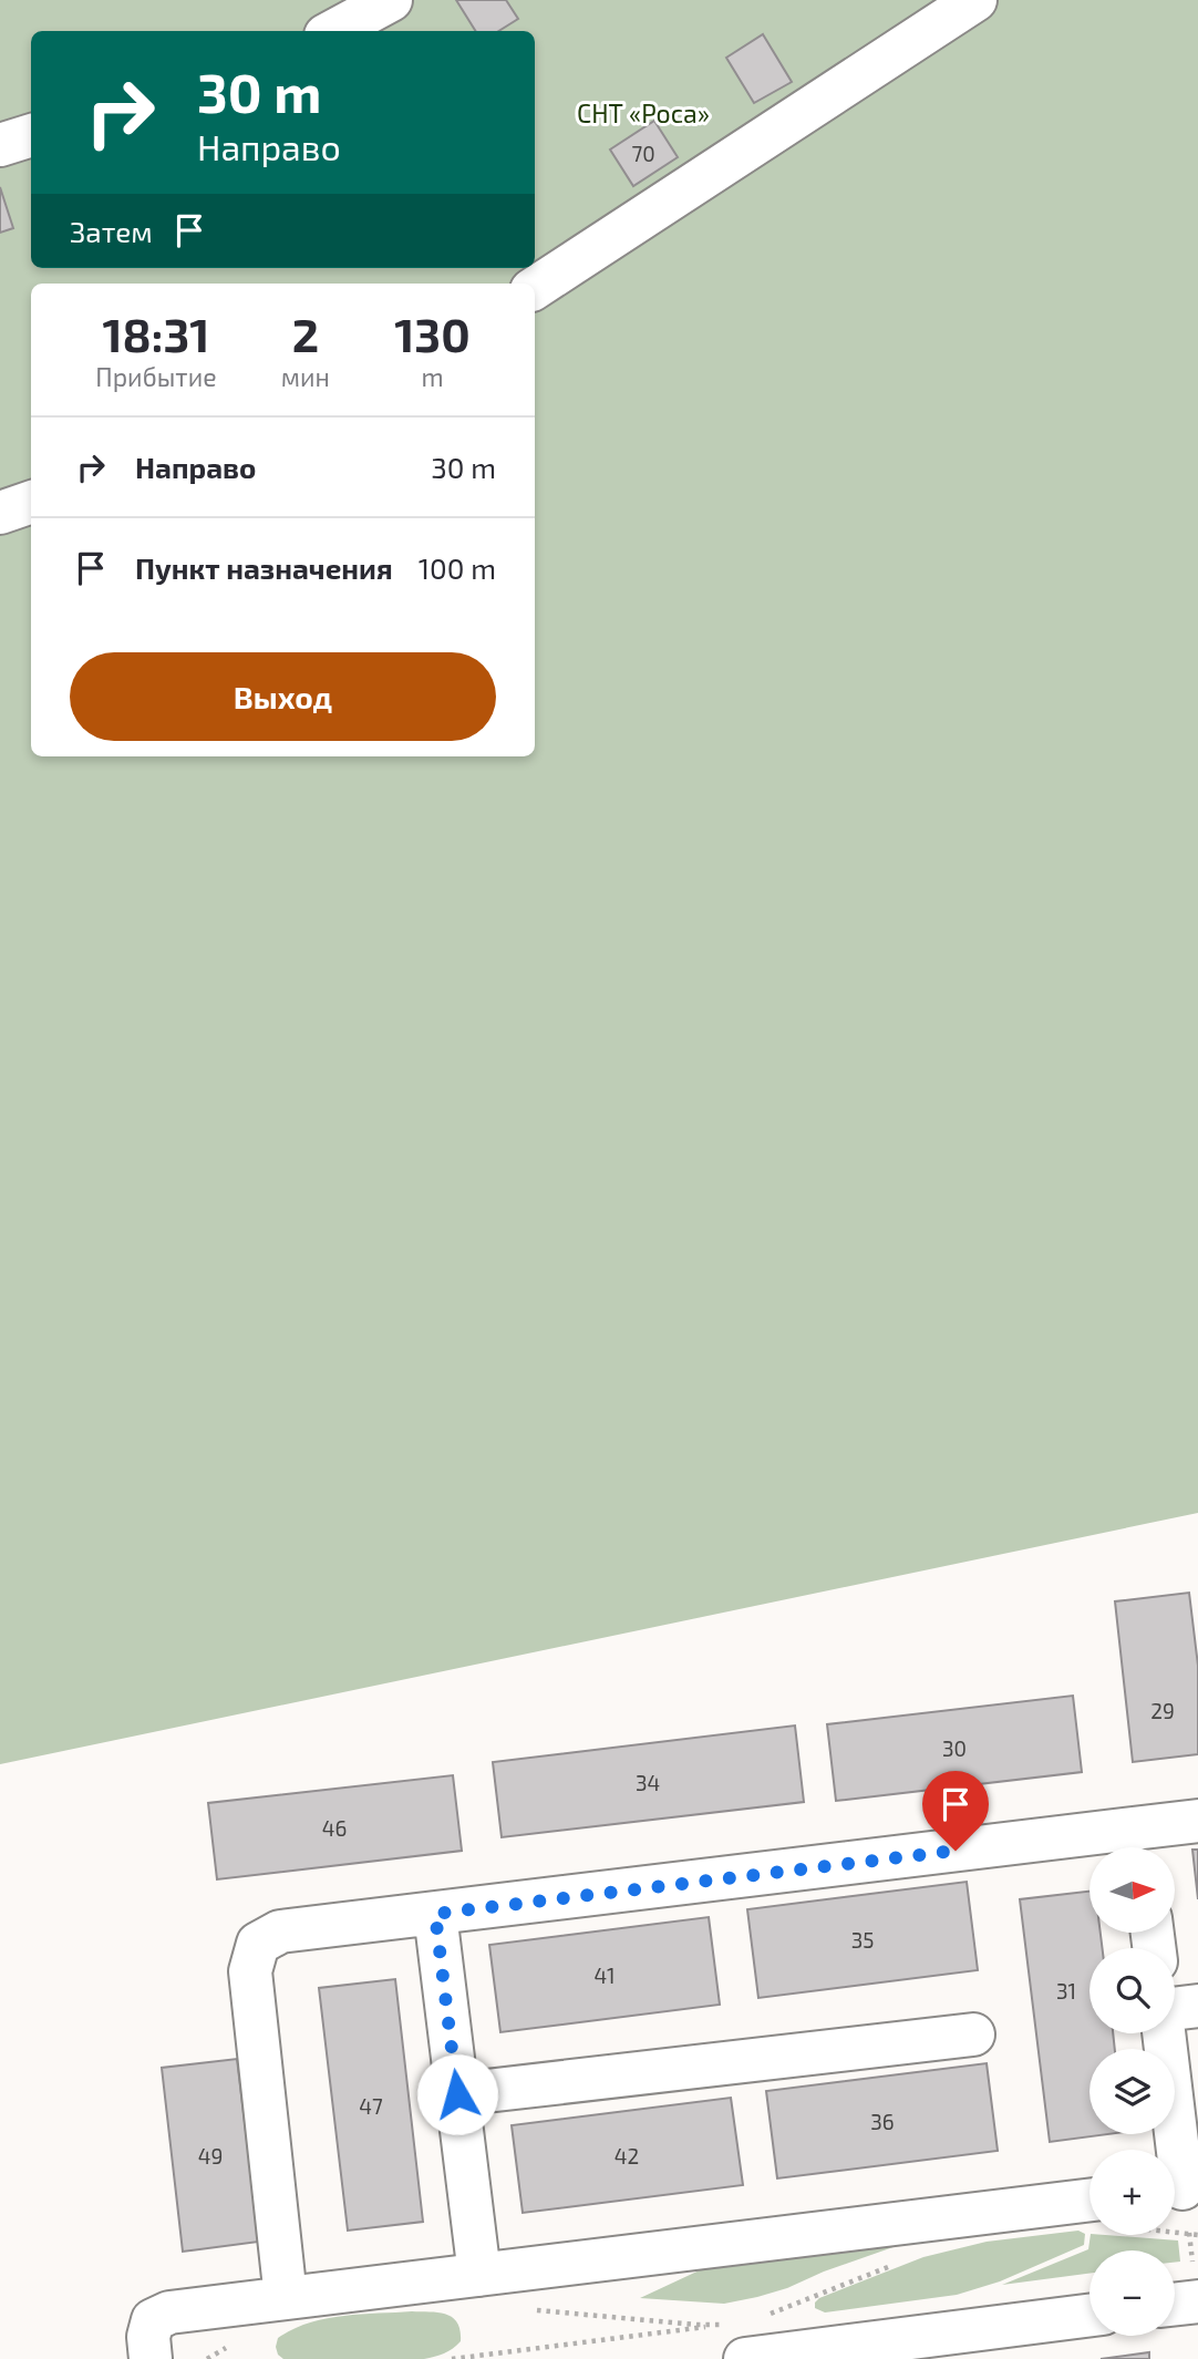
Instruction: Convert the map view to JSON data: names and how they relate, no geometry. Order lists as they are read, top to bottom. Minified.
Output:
{"parks":["СНТ «Роса»"],"house_numbers":["70","29","30","34","46","35","41","31","47","36","49","42"],"north":"right","page":{"turn":["30 m","Направо"],"then":"Затем","eta":["18:31","Прибытие","2","мин","130","m"],"list":[{"name":"Направо","value":"30 m"},{"name":"Пункт назначения","value":"100 m"}],"buttons":"Выход","map_buttons":["+","−"]}}
